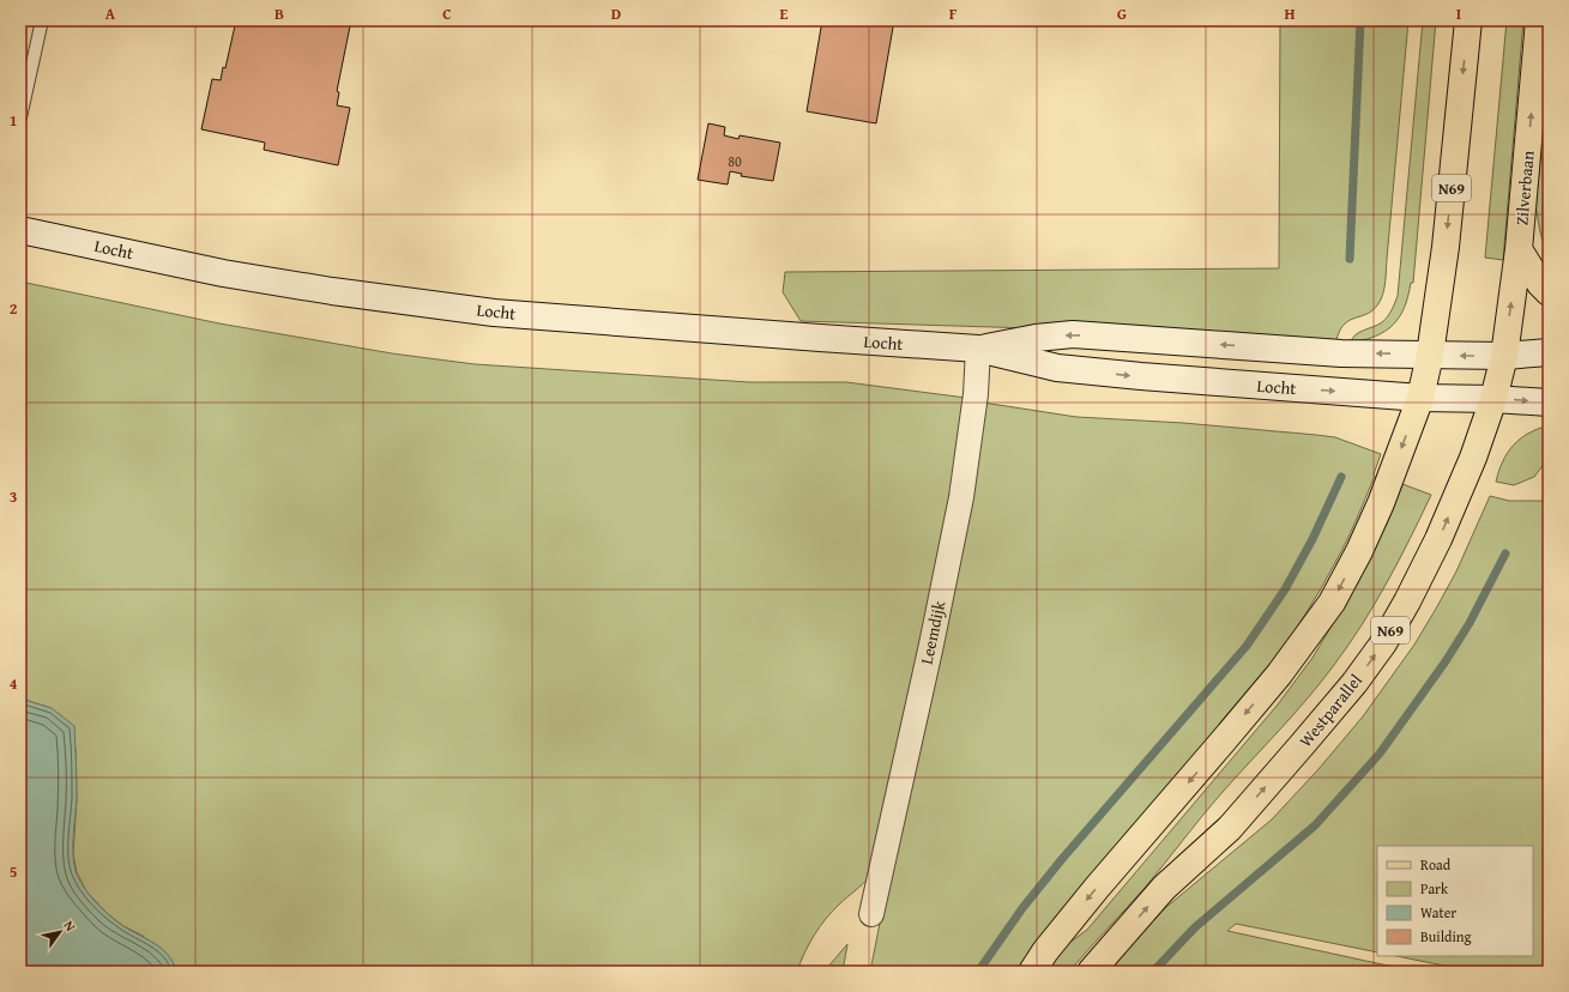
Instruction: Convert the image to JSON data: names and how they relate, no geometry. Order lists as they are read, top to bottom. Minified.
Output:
{"streets":{"main road":["N69","Zilverbaan","Westparallel"],"street":["Locht","Leemdijk"]},"crossings":[["N69","Zilverbaan"],["N69","Locht"],["N69","Westparallel"],["Zilverbaan","Locht"],["Locht","Leemdijk"],["Locht","Westparallel"]],"house_numbers":["80"],"legend":["Road","Park","Water","Building"],"north":"top right","grid":{"columns":["A","B","C","D","E","F","G","H","I"],"rows":["1","2","3","4","5"]}}
